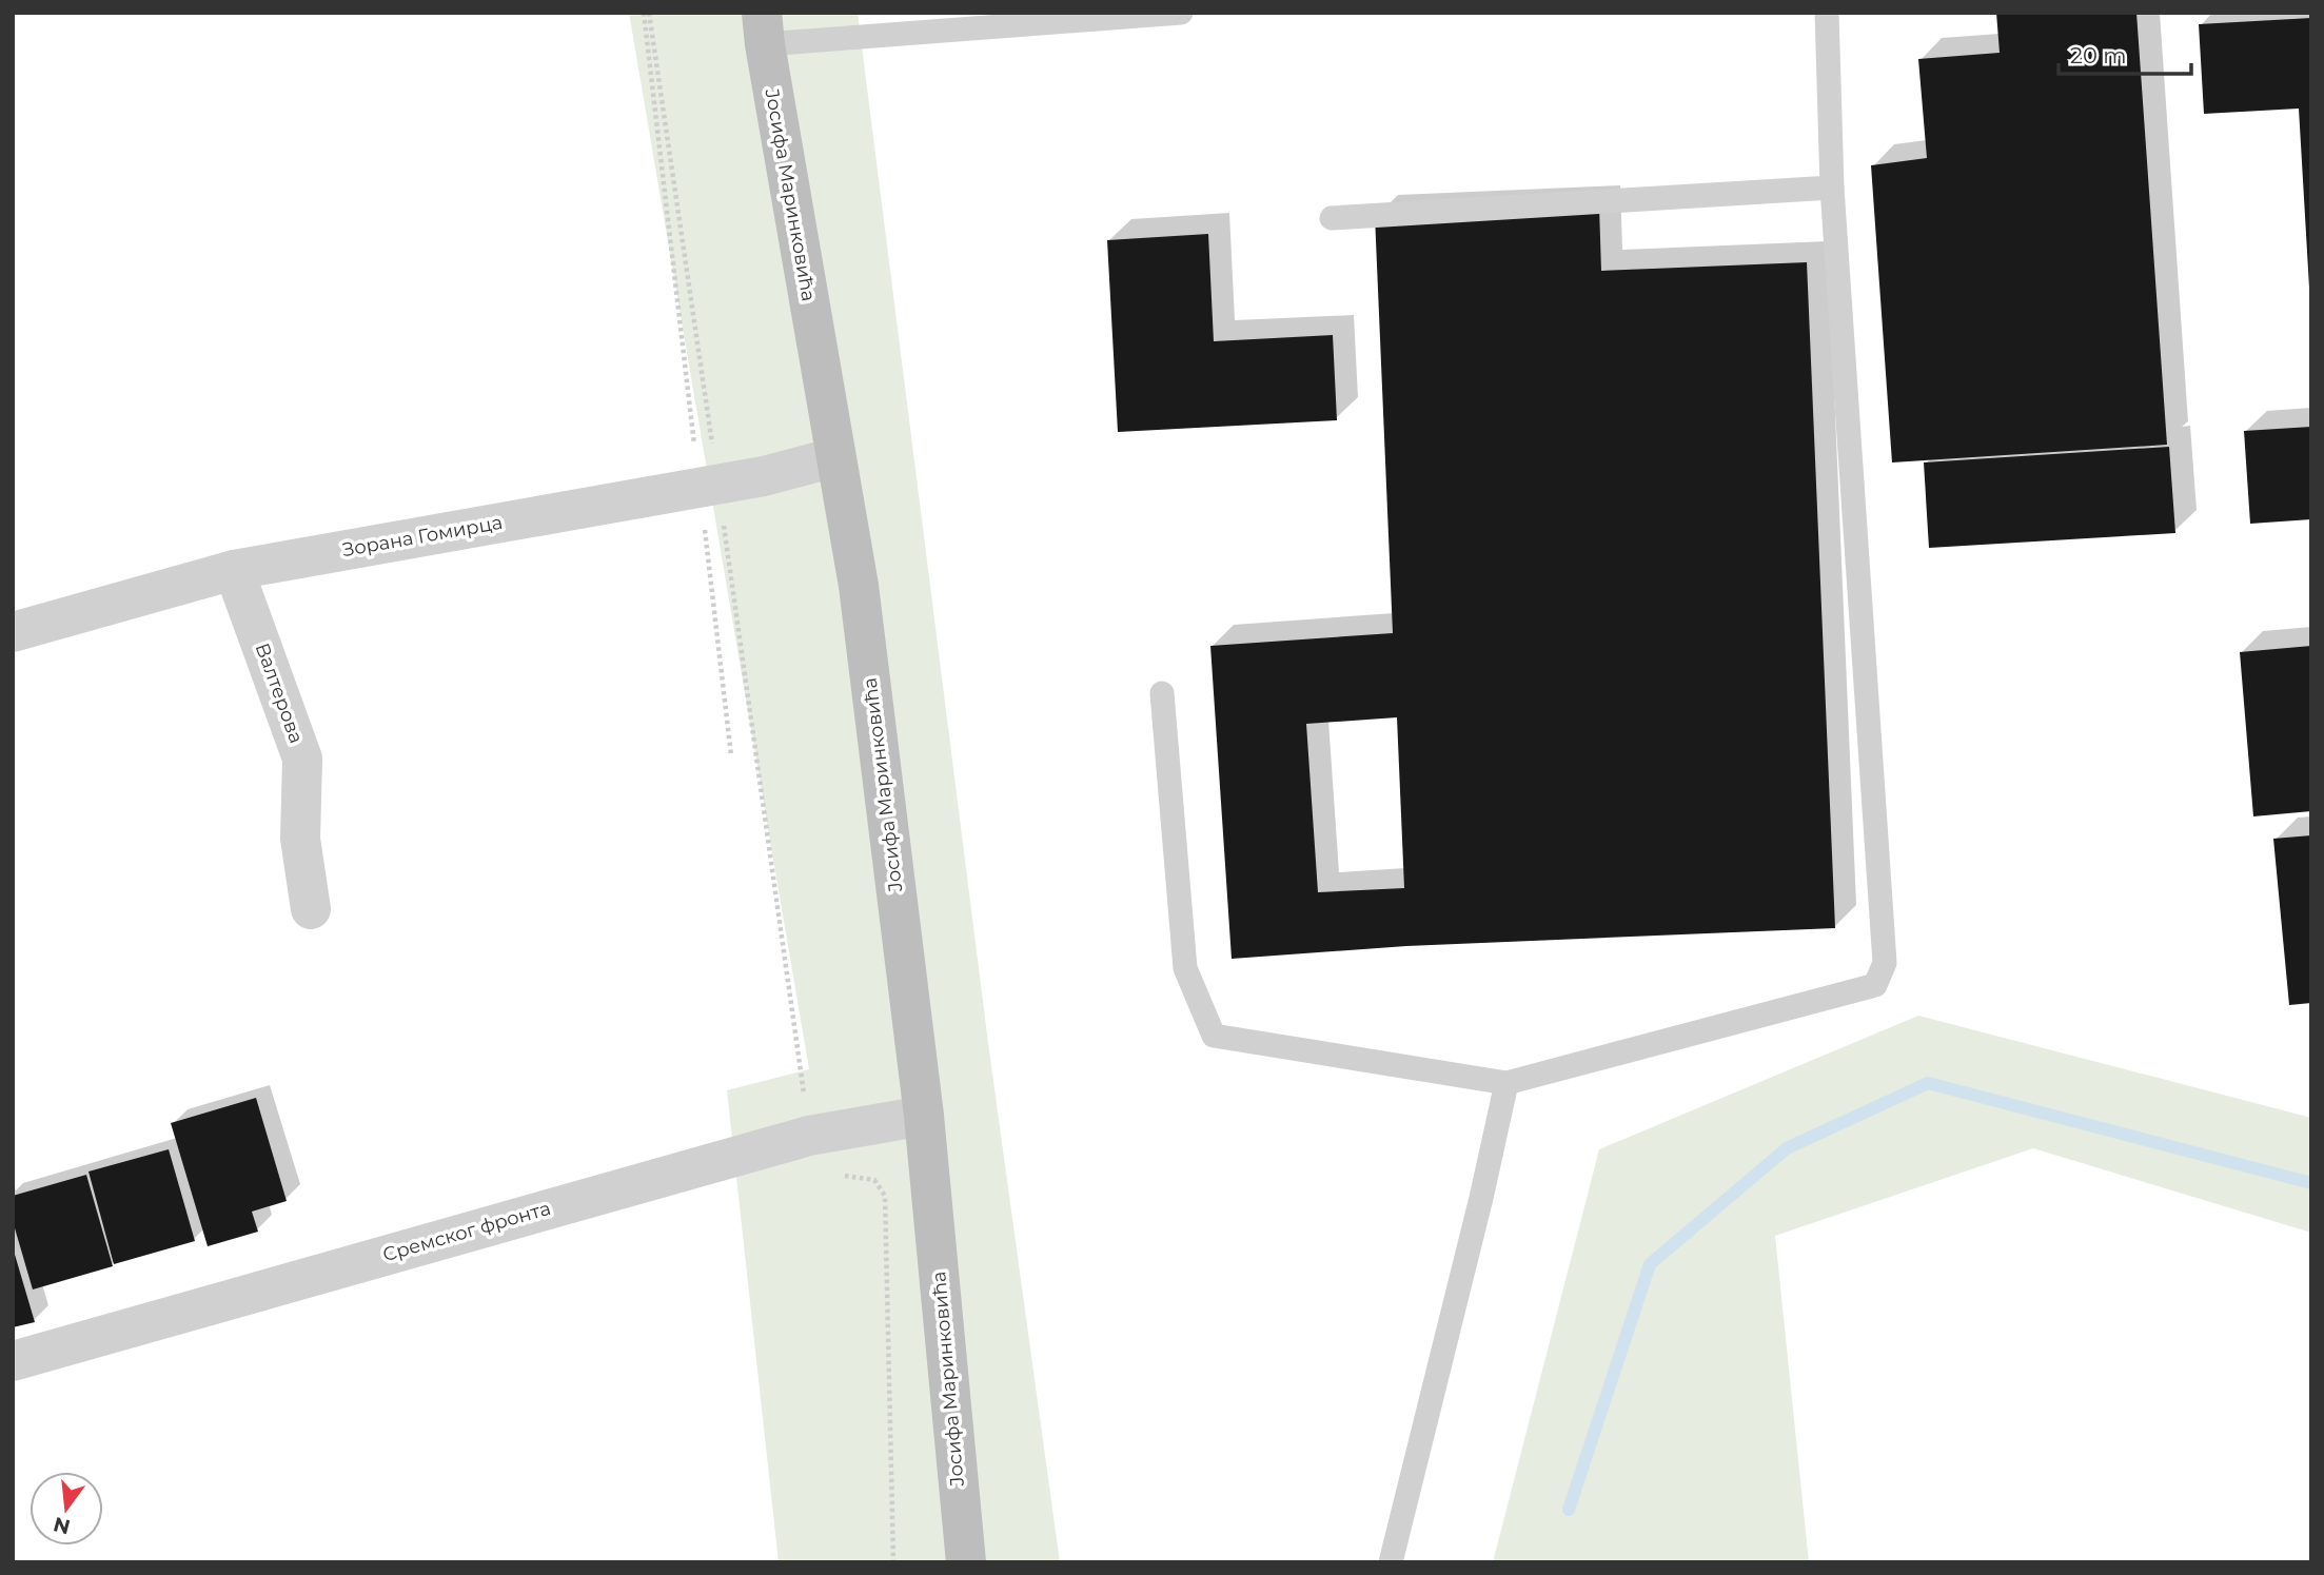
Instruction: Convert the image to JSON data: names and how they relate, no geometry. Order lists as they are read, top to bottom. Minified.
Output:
{"streets":{"street":["Јосифа Маринковића","Зорана Гомирца","Валтерова","Сремског фронта"]},"crossings":[["Јосифа Маринковића","Зорана Гомирца"],["Јосифа Маринковића","Сремског фронта"],["Зорана Гомирца","Валтерова"]],"scale_bar":"20 m","north":"bottom"}
